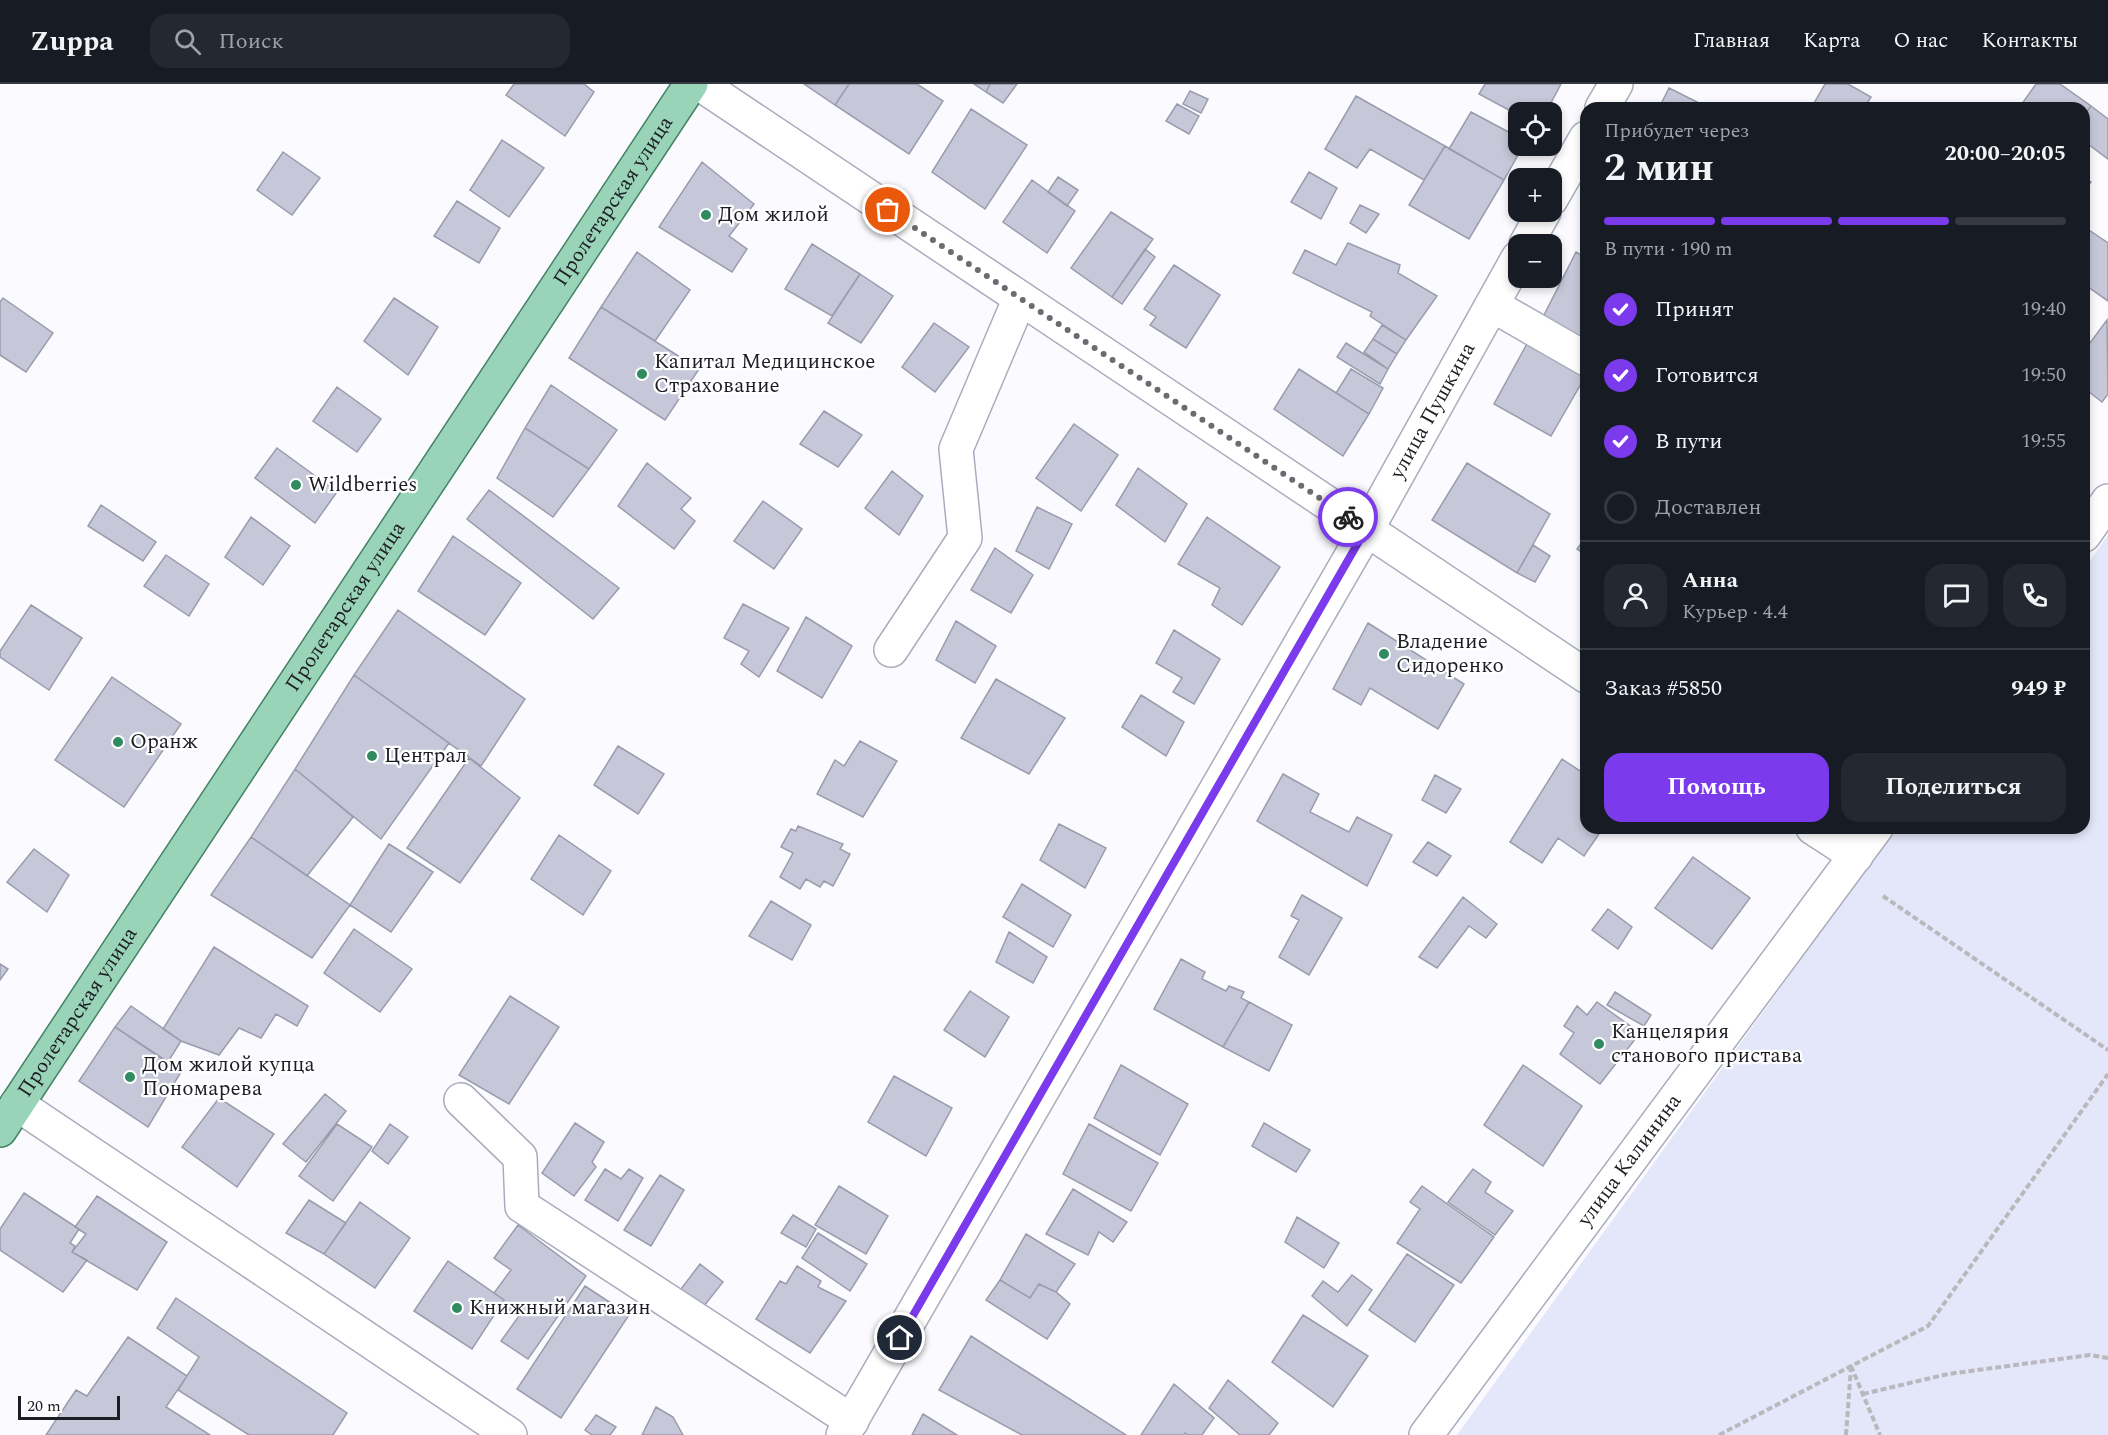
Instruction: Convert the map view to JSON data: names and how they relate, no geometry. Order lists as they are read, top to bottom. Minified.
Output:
{"streets":{"main road":["Пролетарская улица"],"street":["улица Пушкина","улица Калинина"]},"places":["Дом жилой","Капитал Медицинское Страхование","Wildberries","Владение Сидоренко","Оранж","Централ","Канцелярия станового пристава","Дом жилой купца Пономарева","Книжный магазин"],"scale_bar":"20 m","page":{"header":"Zuppa","search":"Поиск","nav":["Главная","Карта","О нас","Контакты"],"map_buttons":["+","−"],"heading":["2 мин","Прибудет через","20:00–20:05"],"panel":["Анна","Курьер · 4.4","Заказ #5850","949 ₽"],"bar":"В пути · 190 m","list":[["Принят","19:40"],["Готовится","19:50"],["В пути","19:55"],"Доставлен"],"buttons":["Помощь","Поделиться"],"scale":"20 m"}}
